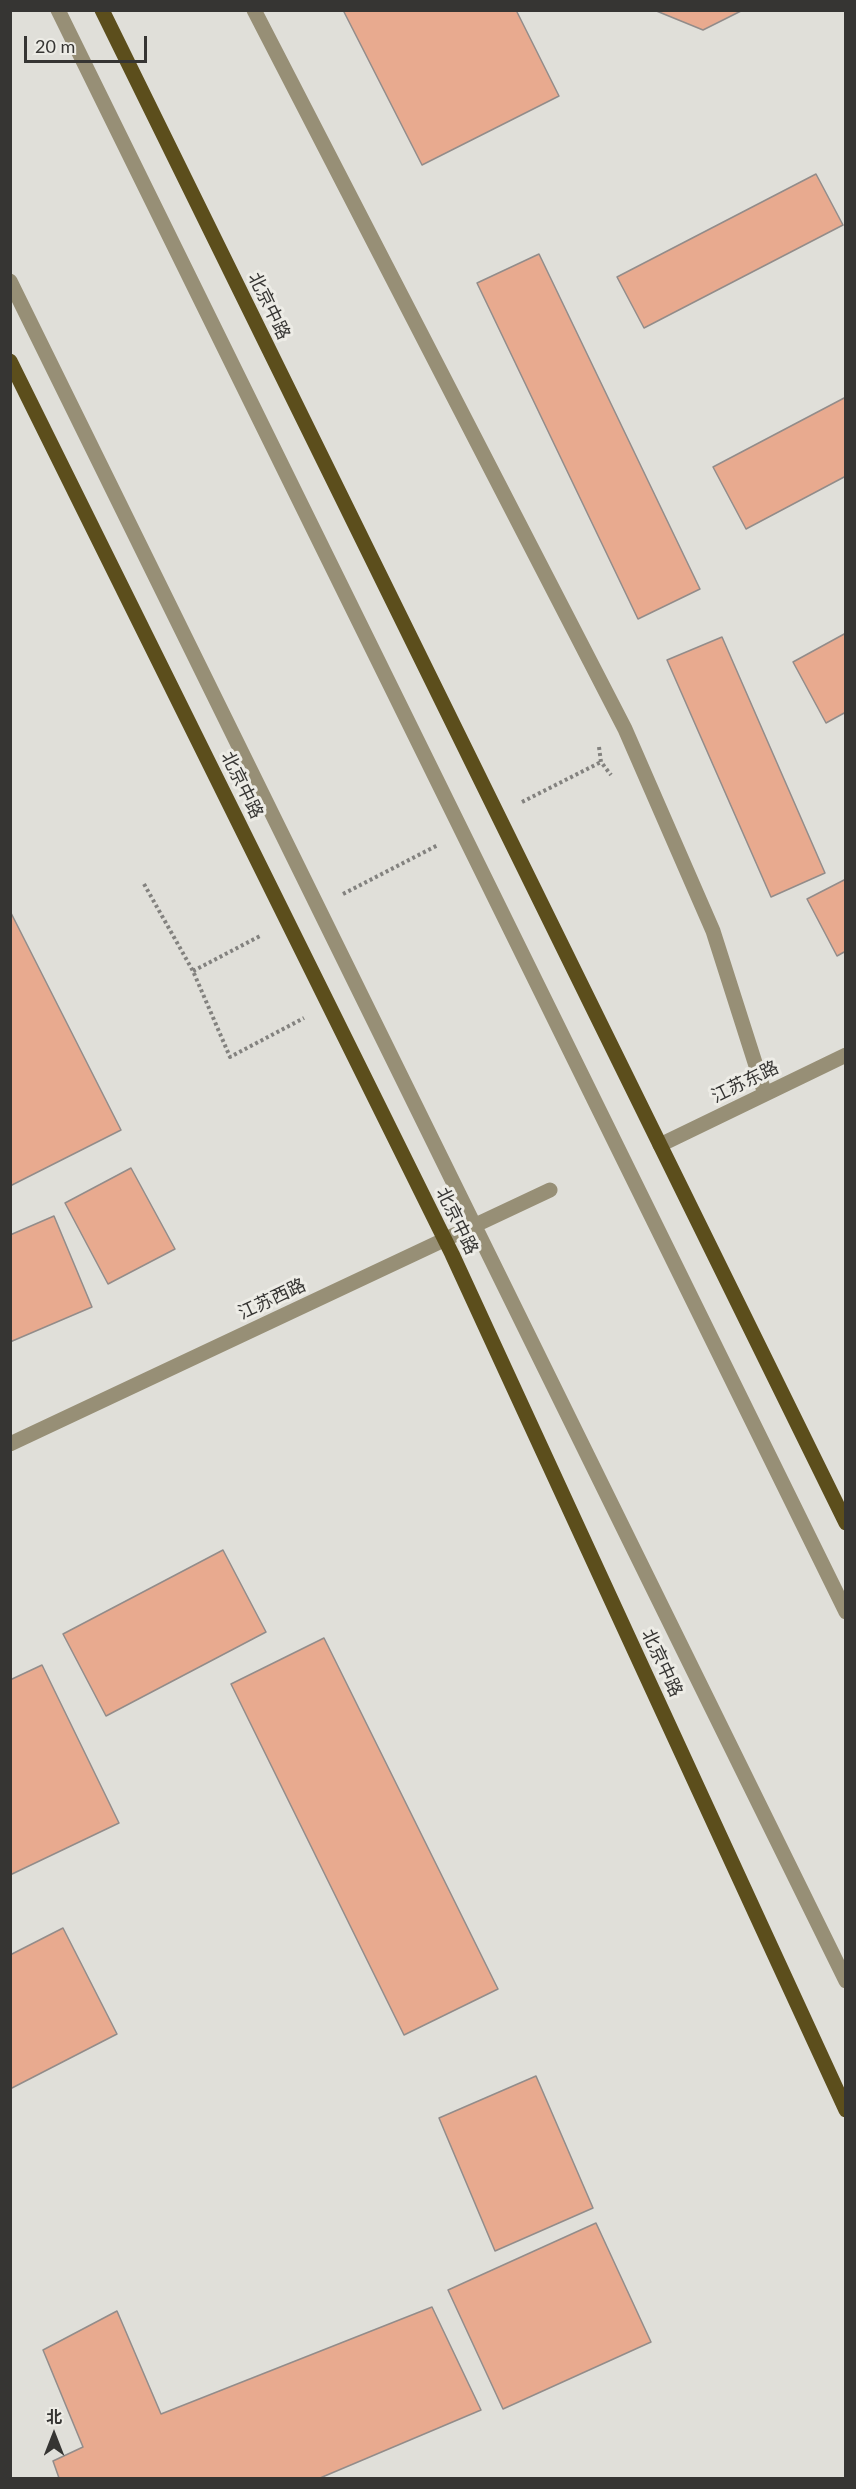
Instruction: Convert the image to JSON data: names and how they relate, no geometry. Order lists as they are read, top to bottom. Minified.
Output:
{"streets":{"main road":["北京中路"],"street":["江苏东路","江苏西路"]},"crossings":[["北京中路","江苏东路"],["北京中路","江苏西路"]],"scale_bar":"20 m","north":"top"}
